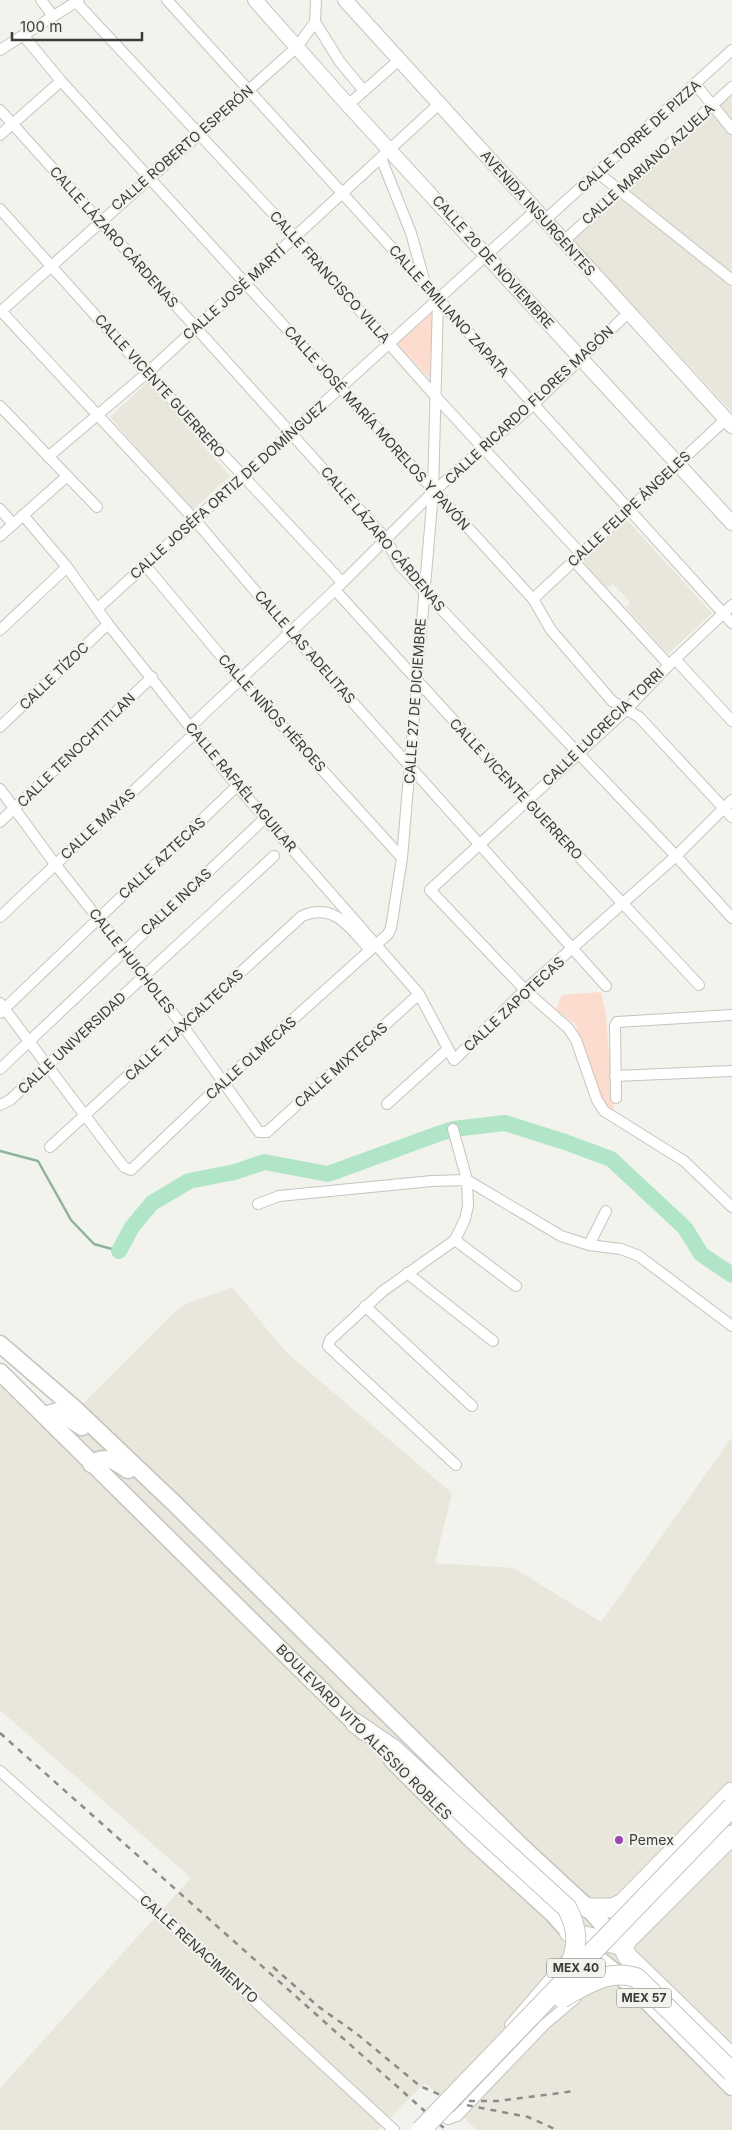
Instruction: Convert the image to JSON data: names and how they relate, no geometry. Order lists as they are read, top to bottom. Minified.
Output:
{"streets":{"highway":["MEX 40"],"main road":["BOULEVARD VITO ALESSIO ROBLES","MEX 57"],"street":["CALLE TORRE DE PIZZA","CALLE ROBERTO ESPERÓN","CALLE MARIANO AZUELA","AVENIDA INSURGENTES","CALLE LÁZARO CÁRDENAS","CALLE 20 DE NOVIEMBRE","CALLE FRANCISCO VILLA","CALLE JOSÉ MARTÍ","CALLE EMILIANO ZAPATA","CALLE VICENTE GUERRERO","CALLE RICARDO FLORES MAGÓN","CALLE JOSÉ MARÍA MORELOS Y PAVÓN","CALLE JOSÉFA ORTIZ DE DOMÍNGUEZ","CALLE FELIPE ÁNGELES","CALLE LAS ADELITAS","CALLE TÍZOC","CALLE 27 DE DICIEMBRE","CALLE NIÑOS HÉROES","CALLE LUCRECIA TORRI","CALLE TENOCHTITLAN","CALLE RAFAÉL AGUILAR","CALLE MAYAS","CALLE AZTECAS","CALLE INCAS","CALLE HUICHOLES","CALLE ZAPOTECAS","CALLE TLAXCALTECAS","CALLE UNIVERSIDAD","CALLE OLMECAS","CALLE MIXTECAS","CALLE RENACIMIENTO"]},"crossings":[["CALLE TORRE DE PIZZA","AVENIDA INSURGENTES"],["CALLE TORRE DE PIZZA","CALLE JOSÉFA ORTIZ DE DOMÍNGUEZ"],["CALLE ROBERTO ESPERÓN","CALLE LÁZARO CÁRDENAS"],["CALLE ROBERTO ESPERÓN","CALLE 20 DE NOVIEMBRE"],["CALLE ROBERTO ESPERÓN","CALLE FRANCISCO VILLA"],["CALLE ROBERTO ESPERÓN","CALLE EMILIANO ZAPATA"],["CALLE ROBERTO ESPERÓN","CALLE VICENTE GUERRERO"],["CALLE ROBERTO ESPERÓN","CALLE JOSÉ MARÍA MORELOS Y PAVÓN"],["CALLE ROBERTO ESPERÓN","CALLE LAS ADELITAS"],["CALLE MARIANO AZUELA","AVENIDA INSURGENTES"],["AVENIDA INSURGENTES","CALLE JOSÉ MARTÍ"],["AVENIDA INSURGENTES","CALLE RICARDO FLORES MAGÓN"],["AVENIDA INSURGENTES","CALLE JOSÉFA ORTIZ DE DOMÍNGUEZ"],["AVENIDA INSURGENTES","CALLE FELIPE ÁNGELES"],["CALLE LÁZARO CÁRDENAS","CALLE JOSÉ MARTÍ"],["CALLE LÁZARO CÁRDENAS","CALLE RICARDO FLORES MAGÓN"],["CALLE LÁZARO CÁRDENAS","CALLE JOSÉFA ORTIZ DE DOMÍNGUEZ"],["CALLE LÁZARO CÁRDENAS","CALLE 27 DE DICIEMBRE"],["CALLE LÁZARO CÁRDENAS","CALLE LUCRECIA TORRI"],["CALLE LÁZARO CÁRDENAS","CALLE ZAPOTECAS"],["CALLE 20 DE NOVIEMBRE","CALLE JOSÉ MARTÍ"],["CALLE 20 DE NOVIEMBRE","CALLE RICARDO FLORES MAGÓN"],["CALLE 20 DE NOVIEMBRE","CALLE JOSÉFA ORTIZ DE DOMÍNGUEZ"],["CALLE 20 DE NOVIEMBRE","CALLE FELIPE ÁNGELES"],["CALLE FRANCISCO VILLA","CALLE JOSÉ MARTÍ"],["CALLE FRANCISCO VILLA","CALLE RICARDO FLORES MAGÓN"],["CALLE FRANCISCO VILLA","CALLE JOSÉFA ORTIZ DE DOMÍNGUEZ"],["CALLE FRANCISCO VILLA","CALLE FELIPE ÁNGELES"],["CALLE FRANCISCO VILLA","CALLE 27 DE DICIEMBRE"],["CALLE FRANCISCO VILLA","CALLE LUCRECIA TORRI"],["CALLE JOSÉ MARTÍ","CALLE EMILIANO ZAPATA"],["CALLE JOSÉ MARTÍ","CALLE VICENTE GUERRERO"],["CALLE JOSÉ MARTÍ","CALLE JOSÉ MARÍA MORELOS Y PAVÓN"],["CALLE JOSÉ MARTÍ","CALLE LAS ADELITAS"],["CALLE EMILIANO ZAPATA","CALLE RICARDO FLORES MAGÓN"],["CALLE EMILIANO ZAPATA","CALLE JOSÉFA ORTIZ DE DOMÍNGUEZ"],["CALLE EMILIANO ZAPATA","CALLE FELIPE ÁNGELES"],["CALLE EMILIANO ZAPATA","CALLE 27 DE DICIEMBRE"],["CALLE EMILIANO ZAPATA","CALLE LUCRECIA TORRI"],["CALLE VICENTE GUERRERO","CALLE RICARDO FLORES MAGÓN"],["CALLE VICENTE GUERRERO","CALLE JOSÉFA ORTIZ DE DOMÍNGUEZ"],["CALLE VICENTE GUERRERO","CALLE 27 DE DICIEMBRE"],["CALLE VICENTE GUERRERO","CALLE LUCRECIA TORRI"],["CALLE VICENTE GUERRERO","CALLE ZAPOTECAS"],["CALLE RICARDO FLORES MAGÓN","CALLE JOSÉ MARÍA MORELOS Y PAVÓN"],["CALLE RICARDO FLORES MAGÓN","CALLE LAS ADELITAS"],["CALLE RICARDO FLORES MAGÓN","CALLE 27 DE DICIEMBRE"],["CALLE RICARDO FLORES MAGÓN","CALLE NIÑOS HÉROES"],["CALLE RICARDO FLORES MAGÓN","CALLE RAFAÉL AGUILAR"],["CALLE RICARDO FLORES MAGÓN","CALLE MAYAS"],["CALLE JOSÉ MARÍA MORELOS Y PAVÓN","CALLE JOSÉFA ORTIZ DE DOMÍNGUEZ"],["CALLE JOSÉ MARÍA MORELOS Y PAVÓN","CALLE FELIPE ÁNGELES"],["CALLE JOSÉ MARÍA MORELOS Y PAVÓN","CALLE 27 DE DICIEMBRE"],["CALLE JOSÉ MARÍA MORELOS Y PAVÓN","CALLE LUCRECIA TORRI"],["CALLE JOSÉ MARÍA MORELOS Y PAVÓN","CALLE ZAPOTECAS"],["CALLE JOSÉFA ORTIZ DE DOMÍNGUEZ","CALLE LAS ADELITAS"],["CALLE JOSÉFA ORTIZ DE DOMÍNGUEZ","CALLE 27 DE DICIEMBRE"],["CALLE JOSÉFA ORTIZ DE DOMÍNGUEZ","CALLE NIÑOS HÉROES"],["CALLE JOSÉFA ORTIZ DE DOMÍNGUEZ","CALLE RAFAÉL AGUILAR"],["CALLE LAS ADELITAS","CALLE 27 DE DICIEMBRE"],["CALLE LAS ADELITAS","CALLE LUCRECIA TORRI"],["CALLE LAS ADELITAS","CALLE ZAPOTECAS"],["CALLE TÍZOC","CALLE RAFAÉL AGUILAR"],["CALLE 27 DE DICIEMBRE","CALLE NIÑOS HÉROES"],["CALLE 27 DE DICIEMBRE","CALLE RAFAÉL AGUILAR"],["CALLE 27 DE DICIEMBRE","CALLE TLAXCALTECAS"],["CALLE 27 DE DICIEMBRE","CALLE OLMECAS"],["CALLE LUCRECIA TORRI","CALLE ZAPOTECAS"],["CALLE TENOCHTITLAN","CALLE RAFAÉL AGUILAR"],["CALLE TENOCHTITLAN","CALLE HUICHOLES"],["CALLE RAFAÉL AGUILAR","CALLE MAYAS"],["CALLE RAFAÉL AGUILAR","CALLE AZTECAS"],["CALLE RAFAÉL AGUILAR","CALLE INCAS"],["CALLE RAFAÉL AGUILAR","CALLE ZAPOTECAS"],["CALLE RAFAÉL AGUILAR","CALLE TLAXCALTECAS"],["CALLE RAFAÉL AGUILAR","CALLE OLMECAS"],["CALLE RAFAÉL AGUILAR","CALLE MIXTECAS"],["CALLE MAYAS","CALLE HUICHOLES"],["CALLE AZTECAS","CALLE HUICHOLES"],["CALLE INCAS","CALLE HUICHOLES"],["CALLE HUICHOLES","CALLE TLAXCALTECAS"],["CALLE HUICHOLES","CALLE UNIVERSIDAD"],["CALLE HUICHOLES","CALLE OLMECAS"],["CALLE HUICHOLES","CALLE MIXTECAS"],["CALLE TLAXCALTECAS","CALLE OLMECAS"]],"places":["Pemex"],"scale_bar":"100 m"}
